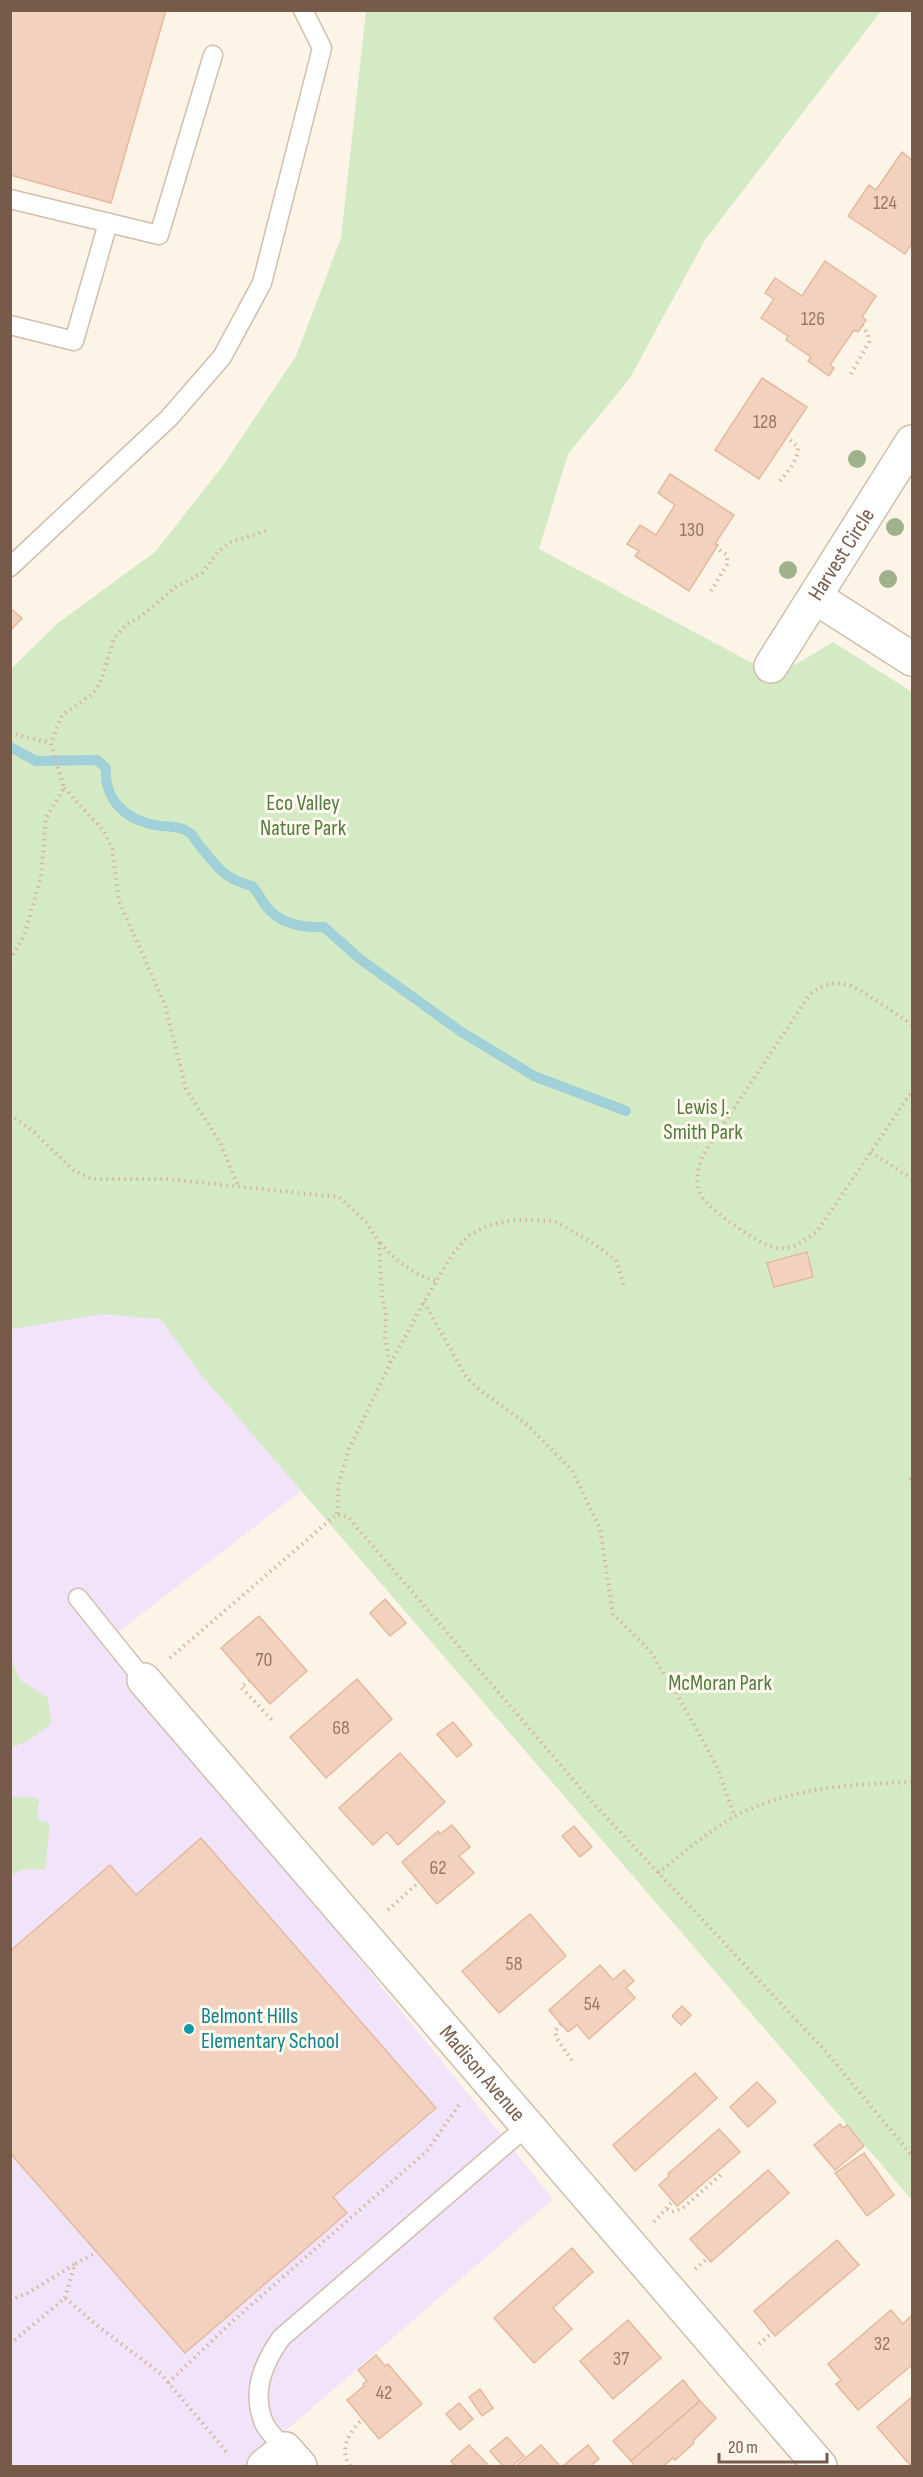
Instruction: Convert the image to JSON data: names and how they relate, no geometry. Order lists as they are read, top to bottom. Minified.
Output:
{"streets":{"street":["Harvest Circle","Madison Avenue"]},"parks":["Eco Valley Nature Park","Lewis J. Smith Park","McMoran Park"],"places":["Belmont Hills Elementary School"],"house_numbers":["124","126","128","130","70","68","62","58","54","32","37","42"],"scale_bar":"20 m"}
